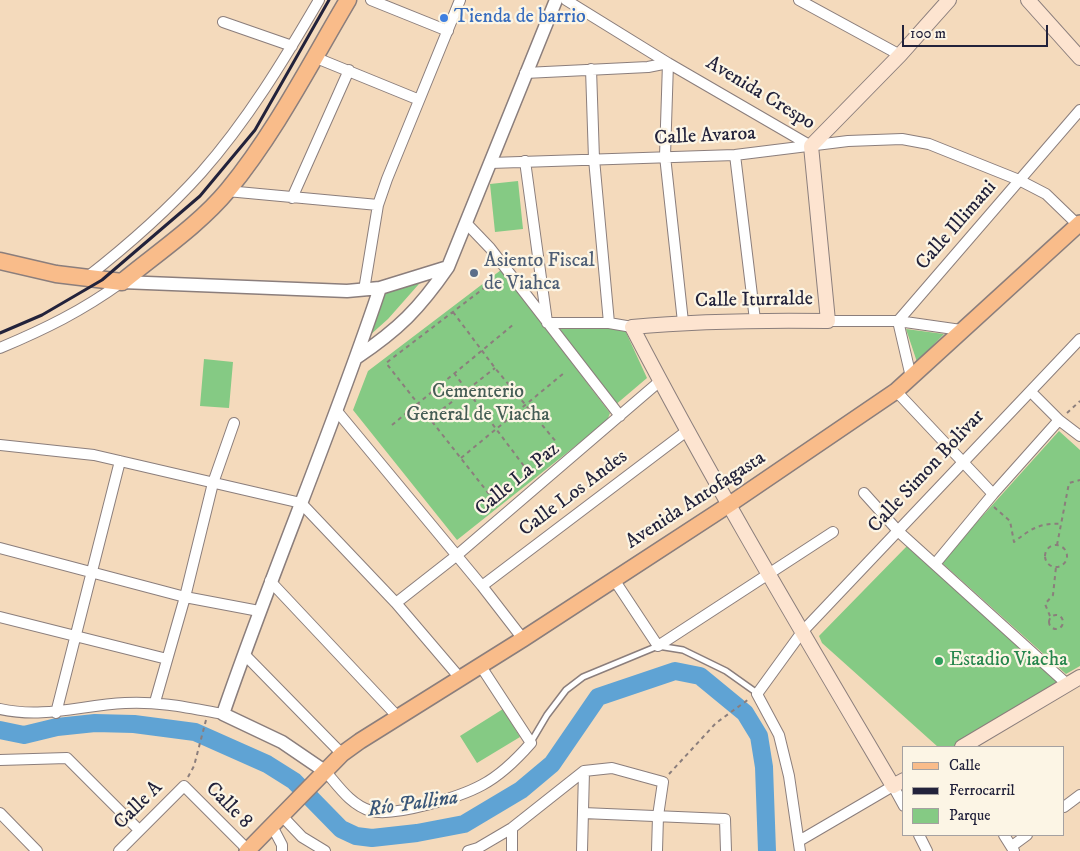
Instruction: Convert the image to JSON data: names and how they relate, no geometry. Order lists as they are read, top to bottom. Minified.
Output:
{"streets":{"main road":["Avenida Crespo","Calle Iturralde","Avenida Antofagasta"],"street":["Calle Avaroa","Calle Illimani","Calle Simon Bolivar","Calle La Paz","Calle Los Andes","Calle A","Calle 8"]},"crossings":[["Avenida Crespo","Calle Avaroa"],["Avenida Crespo","Calle Iturralde"],["Calle Avaroa","Calle Illimani"],["Calle Avaroa","Avenida Antofagasta"],["Calle Illimani","Calle Iturralde"],["Calle Iturralde","Avenida Antofagasta"],["Avenida Antofagasta","Calle 8"],["Calle A","Calle 8"]],"water":["Río Pallina"],"parks":["Cementerio General de Viacha"],"places":["Tienda de barrio","Asiento Fiscal de Viahca","Estadio Viacha"],"legend":["Calle","Ferrocarril","Parque"],"scale_bar":"100 m"}
